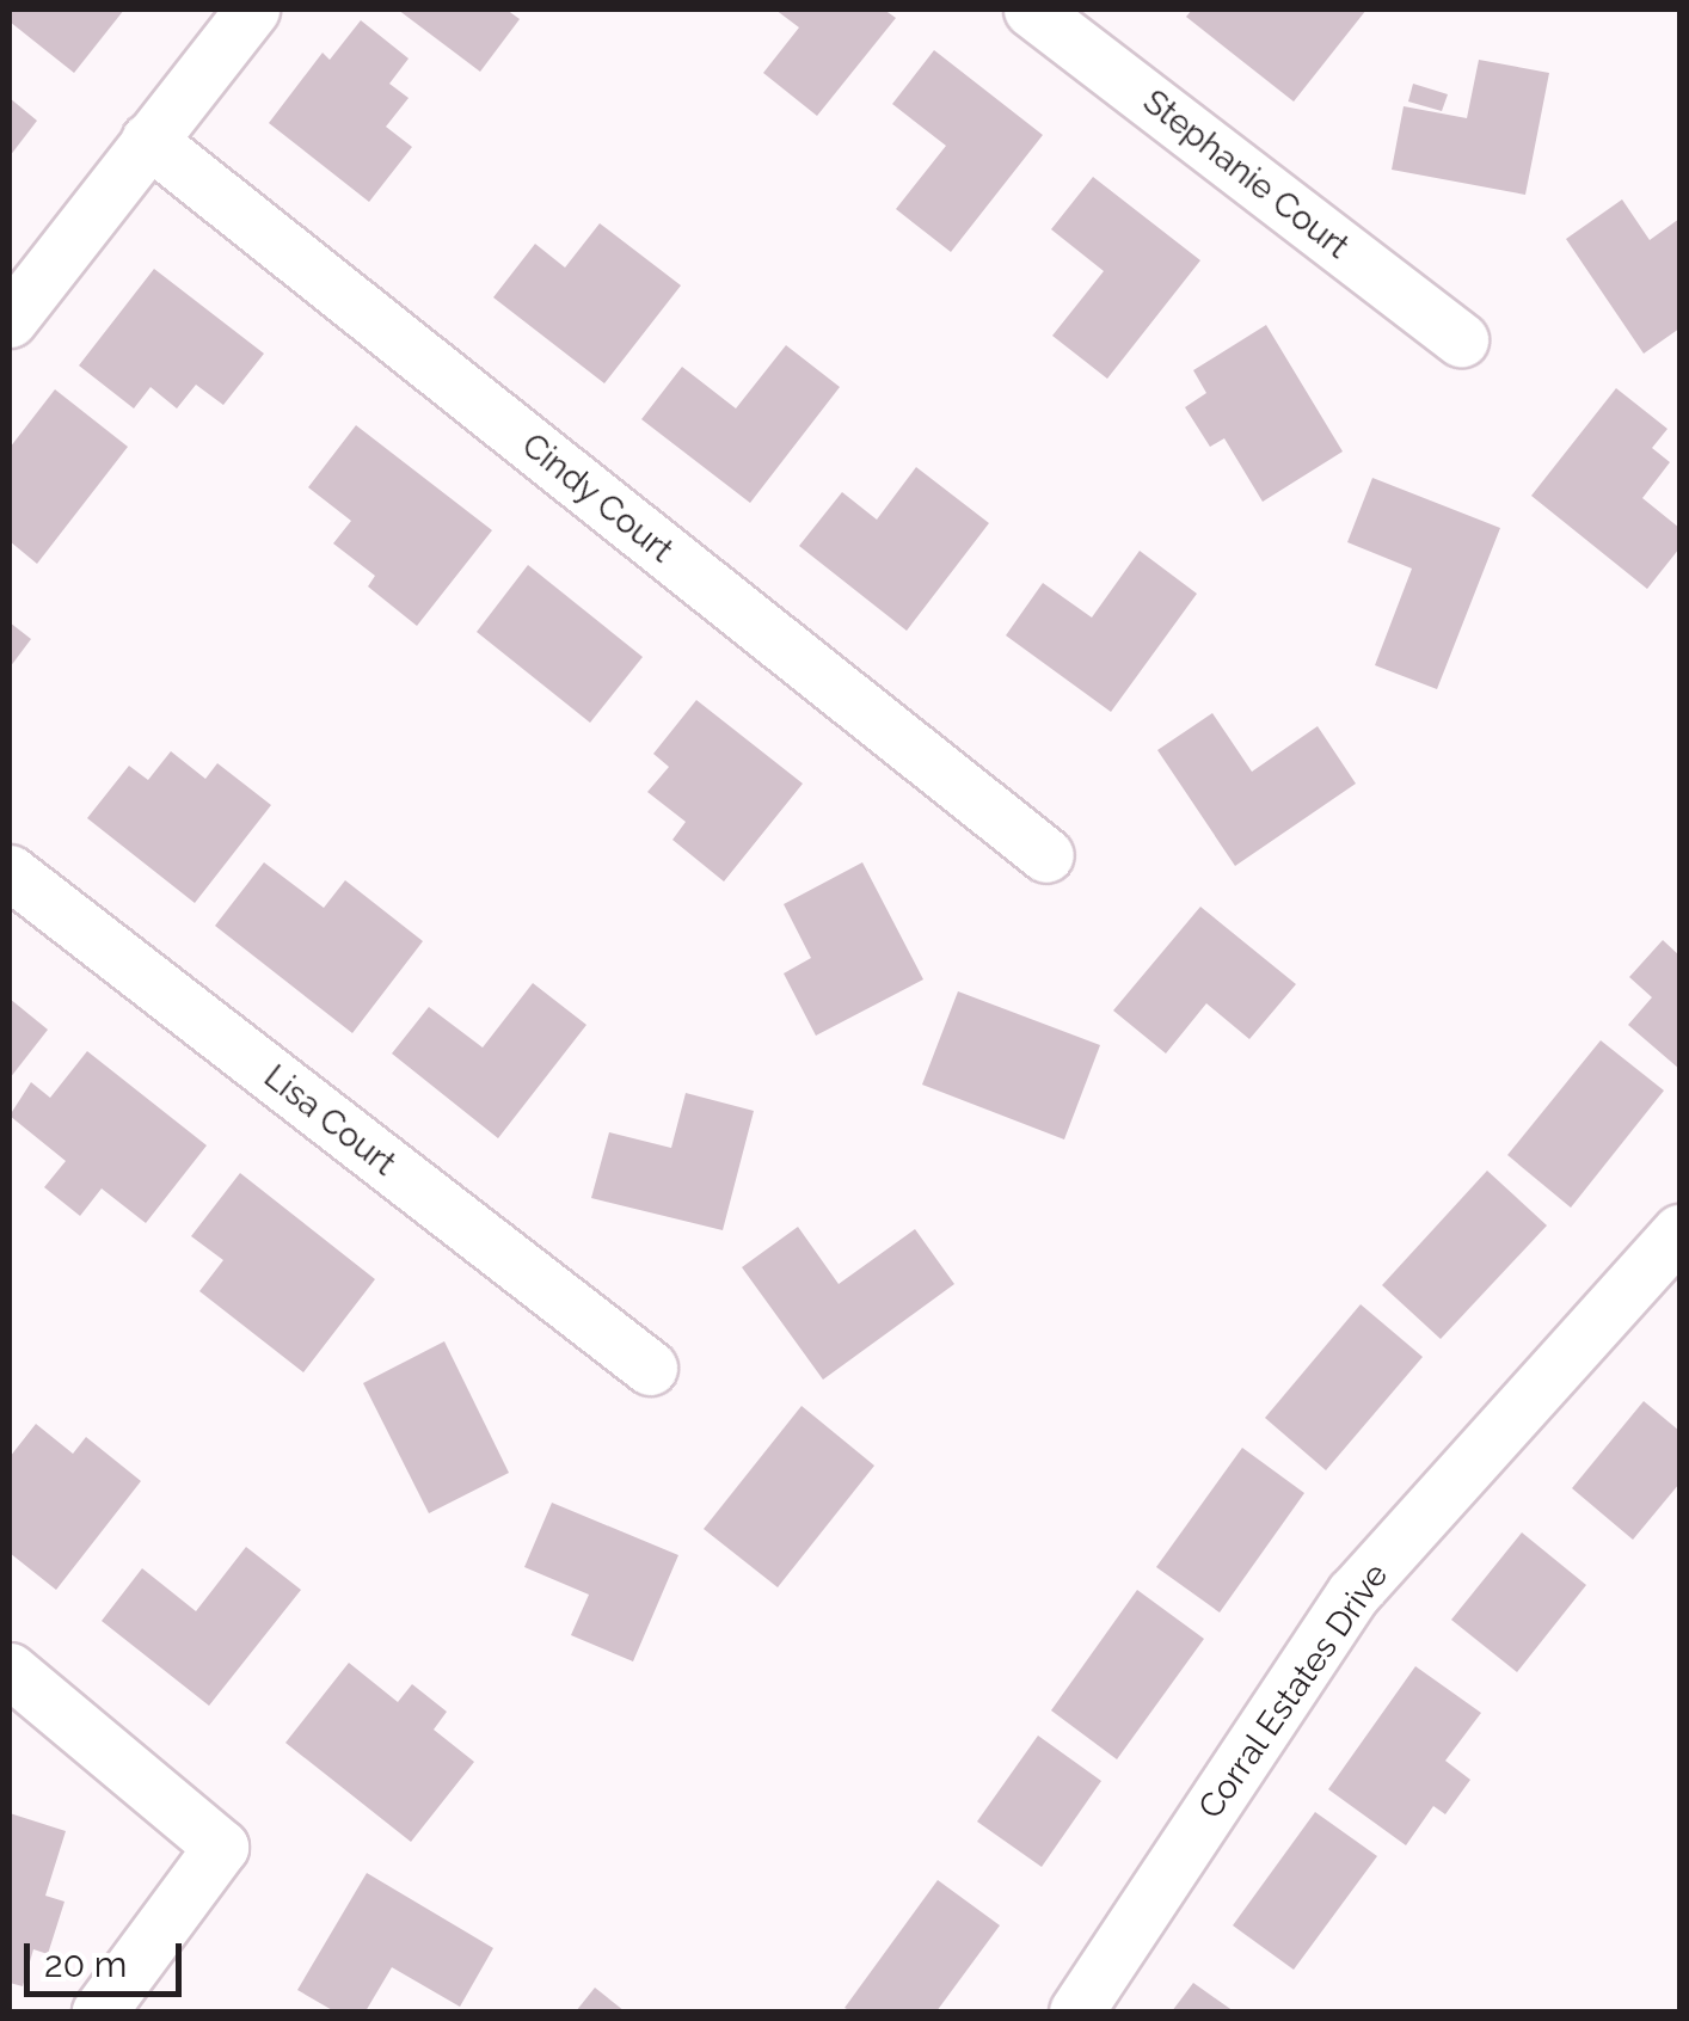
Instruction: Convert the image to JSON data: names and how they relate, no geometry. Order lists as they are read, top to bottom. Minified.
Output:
{"streets":{"street":["Stephanie Court","Cindy Court","Lisa Court","Corral Estates Drive"]},"scale_bar":"20 m"}
